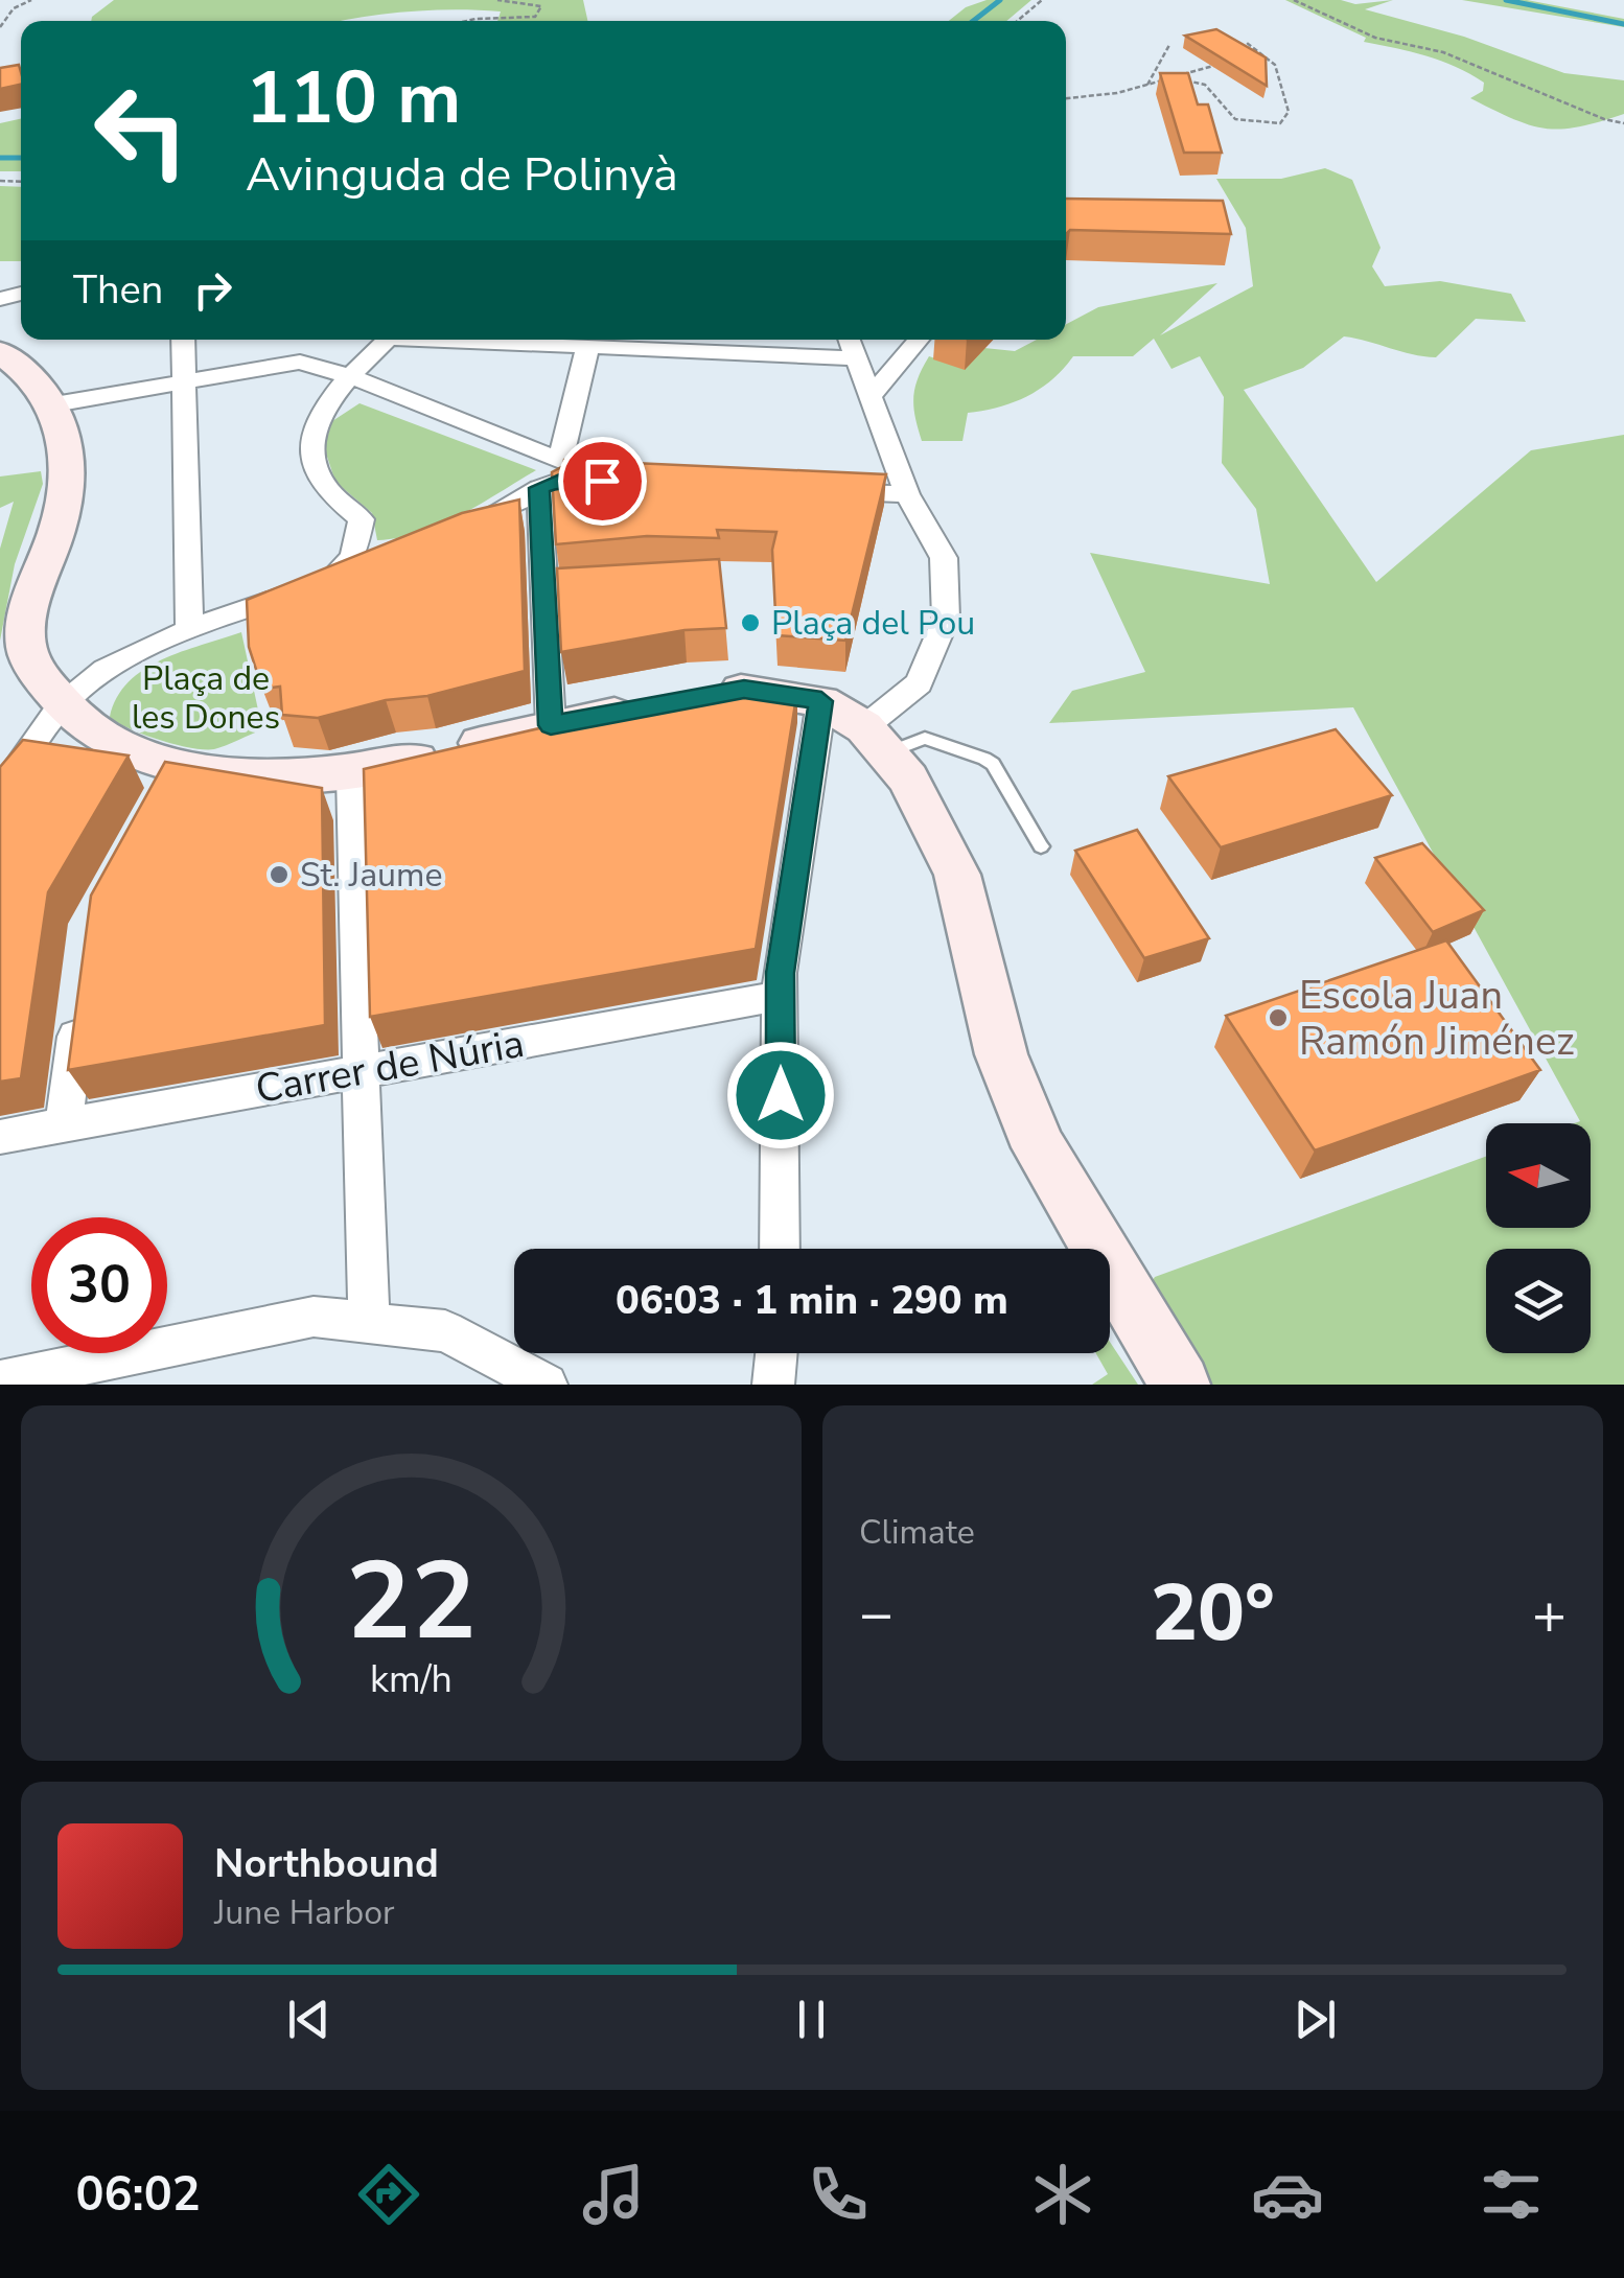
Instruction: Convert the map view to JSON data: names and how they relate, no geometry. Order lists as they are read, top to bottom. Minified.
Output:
{"streets":{"street":["Carrer de Núria"]},"parks":["Plaça de les Dones"],"places":["Plaça del Pou","St. Jaume","Escola Juan Ramón Jiménez"],"north":"left","page":{"turn":["110 m","Avinguda de Polinyà"],"then":"Then","limit":"30","trip":"06:03 · 1 min · 290 m","tile":"Climate","heat":["−","20°","+"],"song":["Northbound","June Harbor"],"tabs":"06:02","gauge":["22","km/h"]}}
